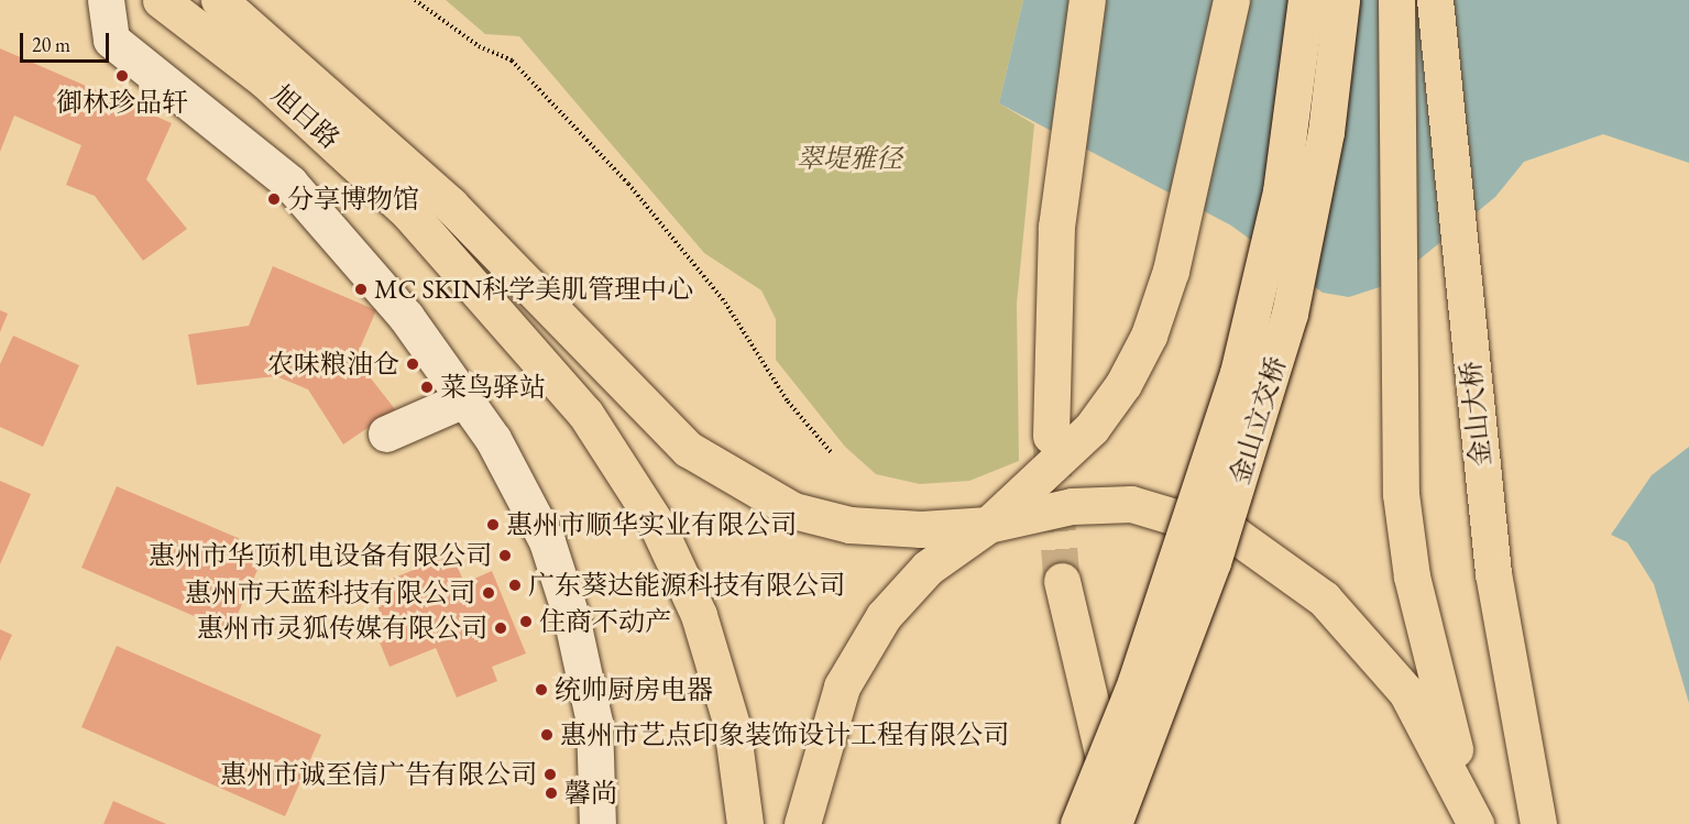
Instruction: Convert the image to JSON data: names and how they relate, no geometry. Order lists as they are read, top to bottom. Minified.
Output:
{"streets":{"main road":["旭日路","金山大桥","金山立交桥"]},"parks":["翠堤雅径"],"places":["御林珍品轩","分享博物馆","MC SKIN科学美肌管理中心","农味粮油仓","菜鸟驿站","惠州市顺华实业有限公司","惠州市华顶机电设备有限公司","广东葵达能源科技有限公司","惠州市天蓝科技有限公司","住商不动产","惠州市灵狐传媒有限公司","统帅厨房电器","惠州市艺点印象装饰设计工程有限公司","惠州市诚至信广告有限公司","馨尚"],"scale_bar":"20 m"}
